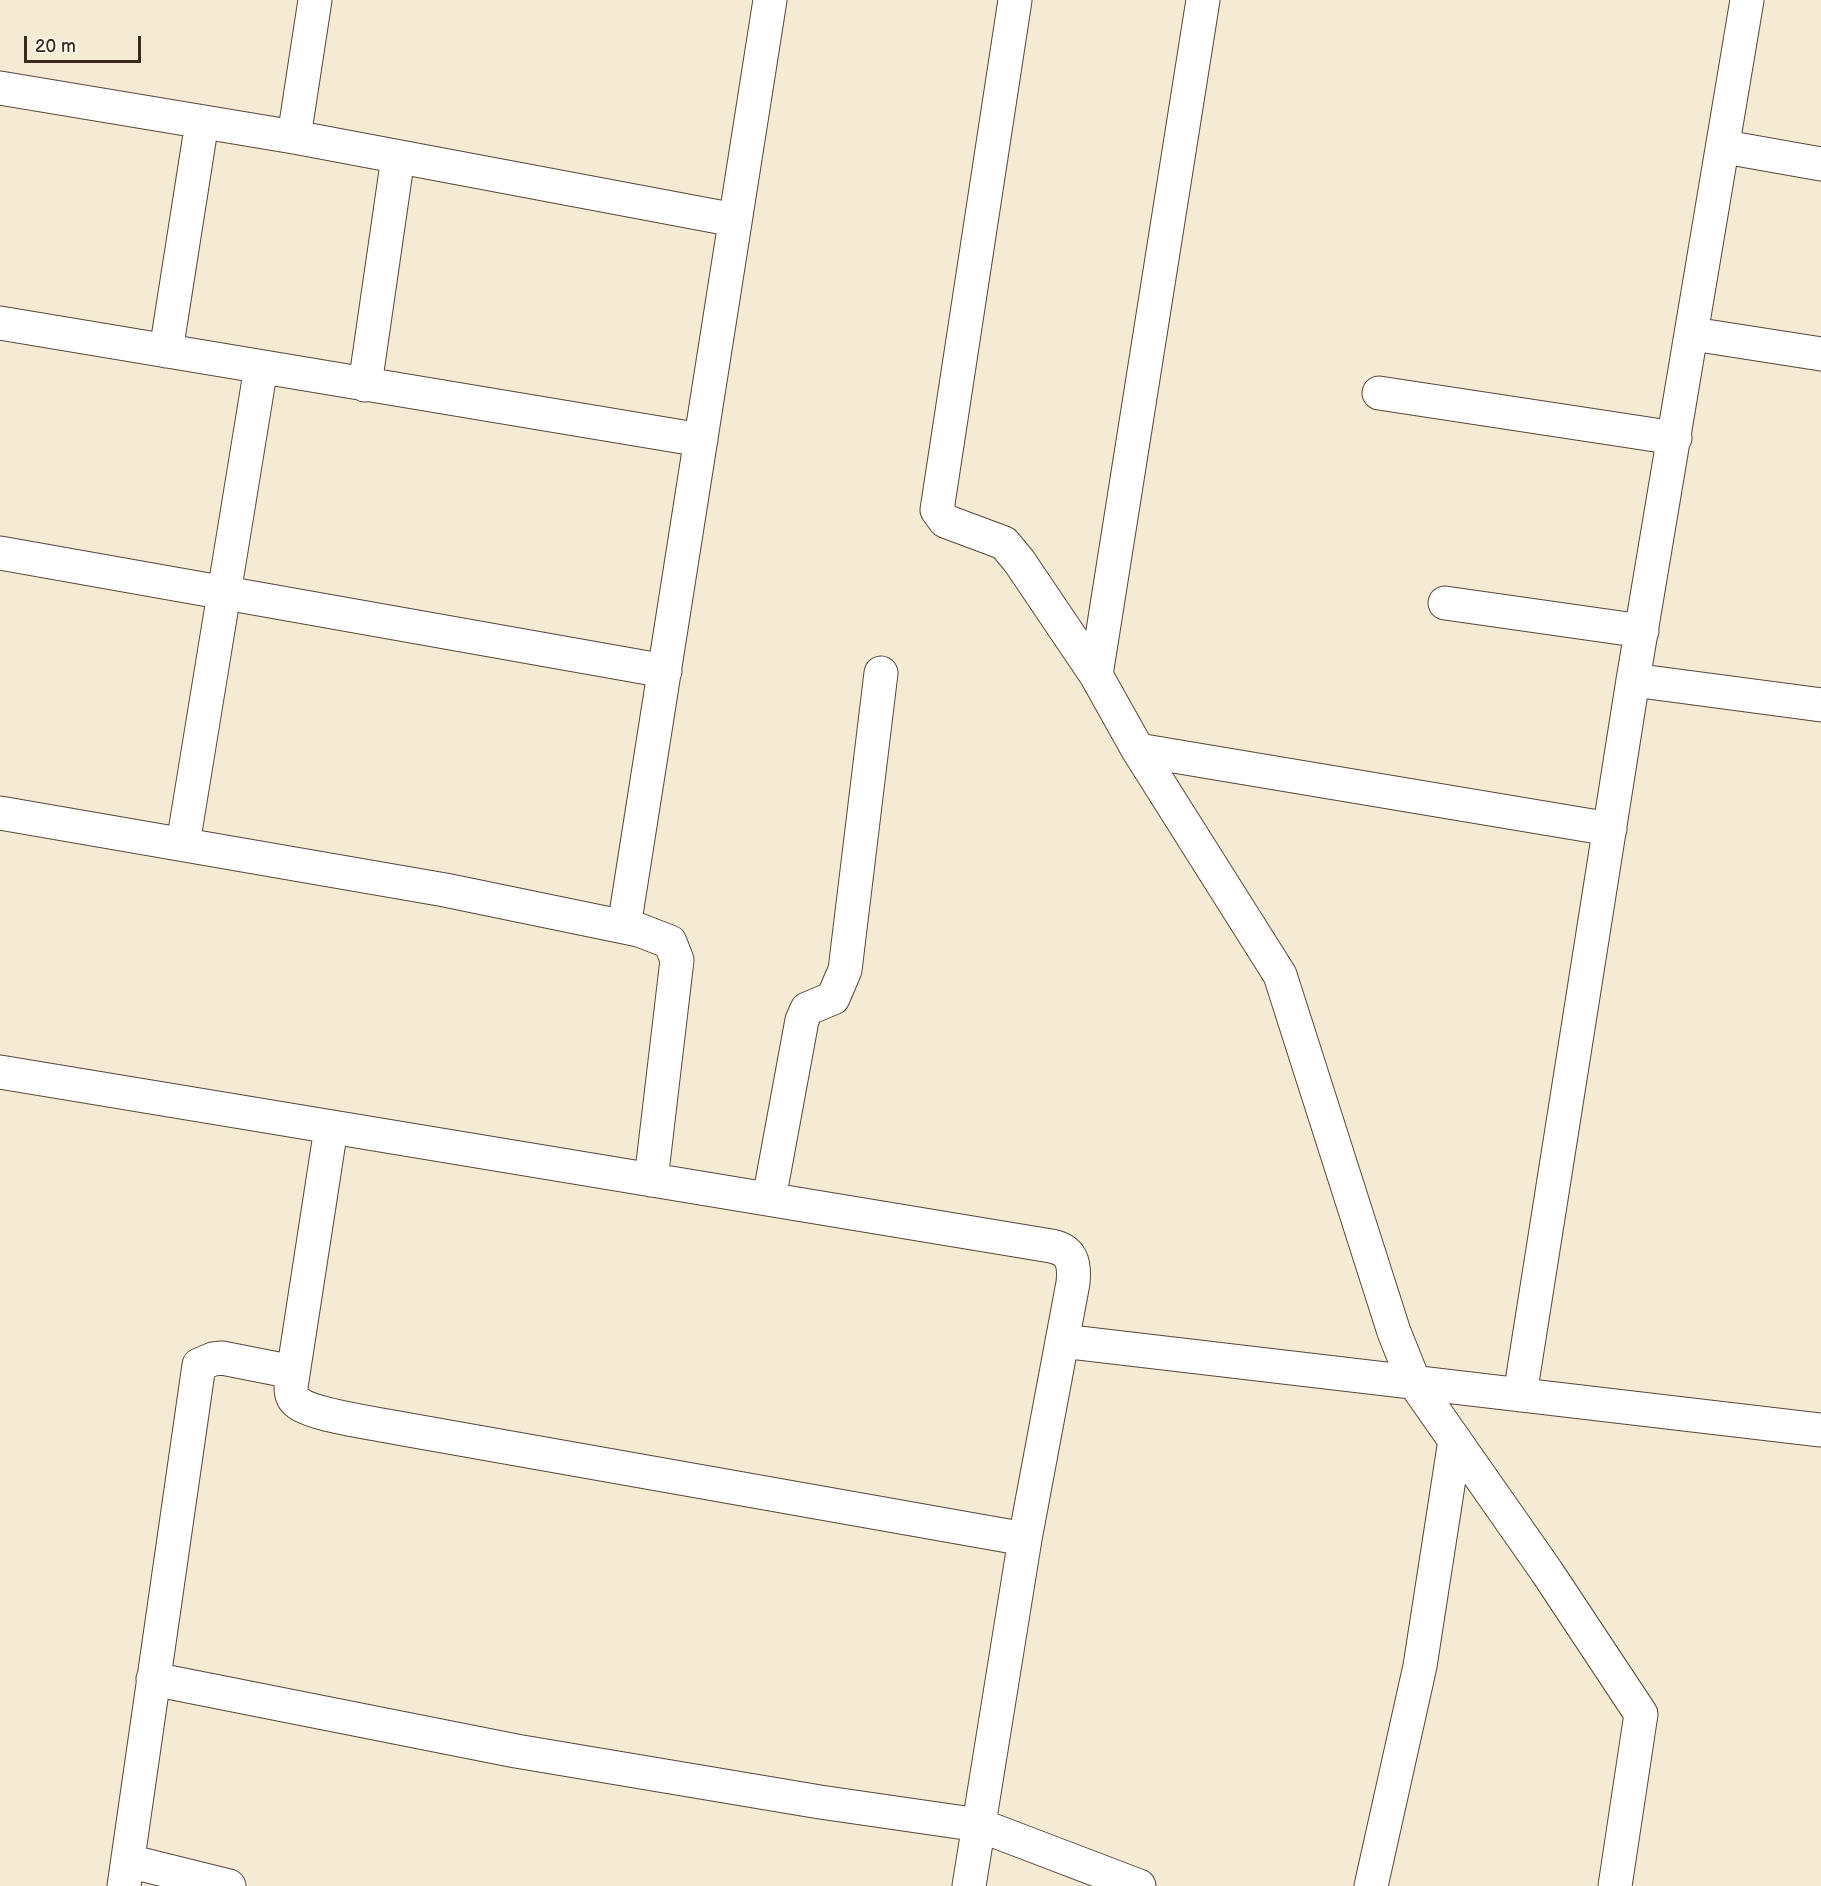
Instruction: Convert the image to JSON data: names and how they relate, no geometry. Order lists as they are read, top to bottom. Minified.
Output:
{"scale_bar":"20 m"}
